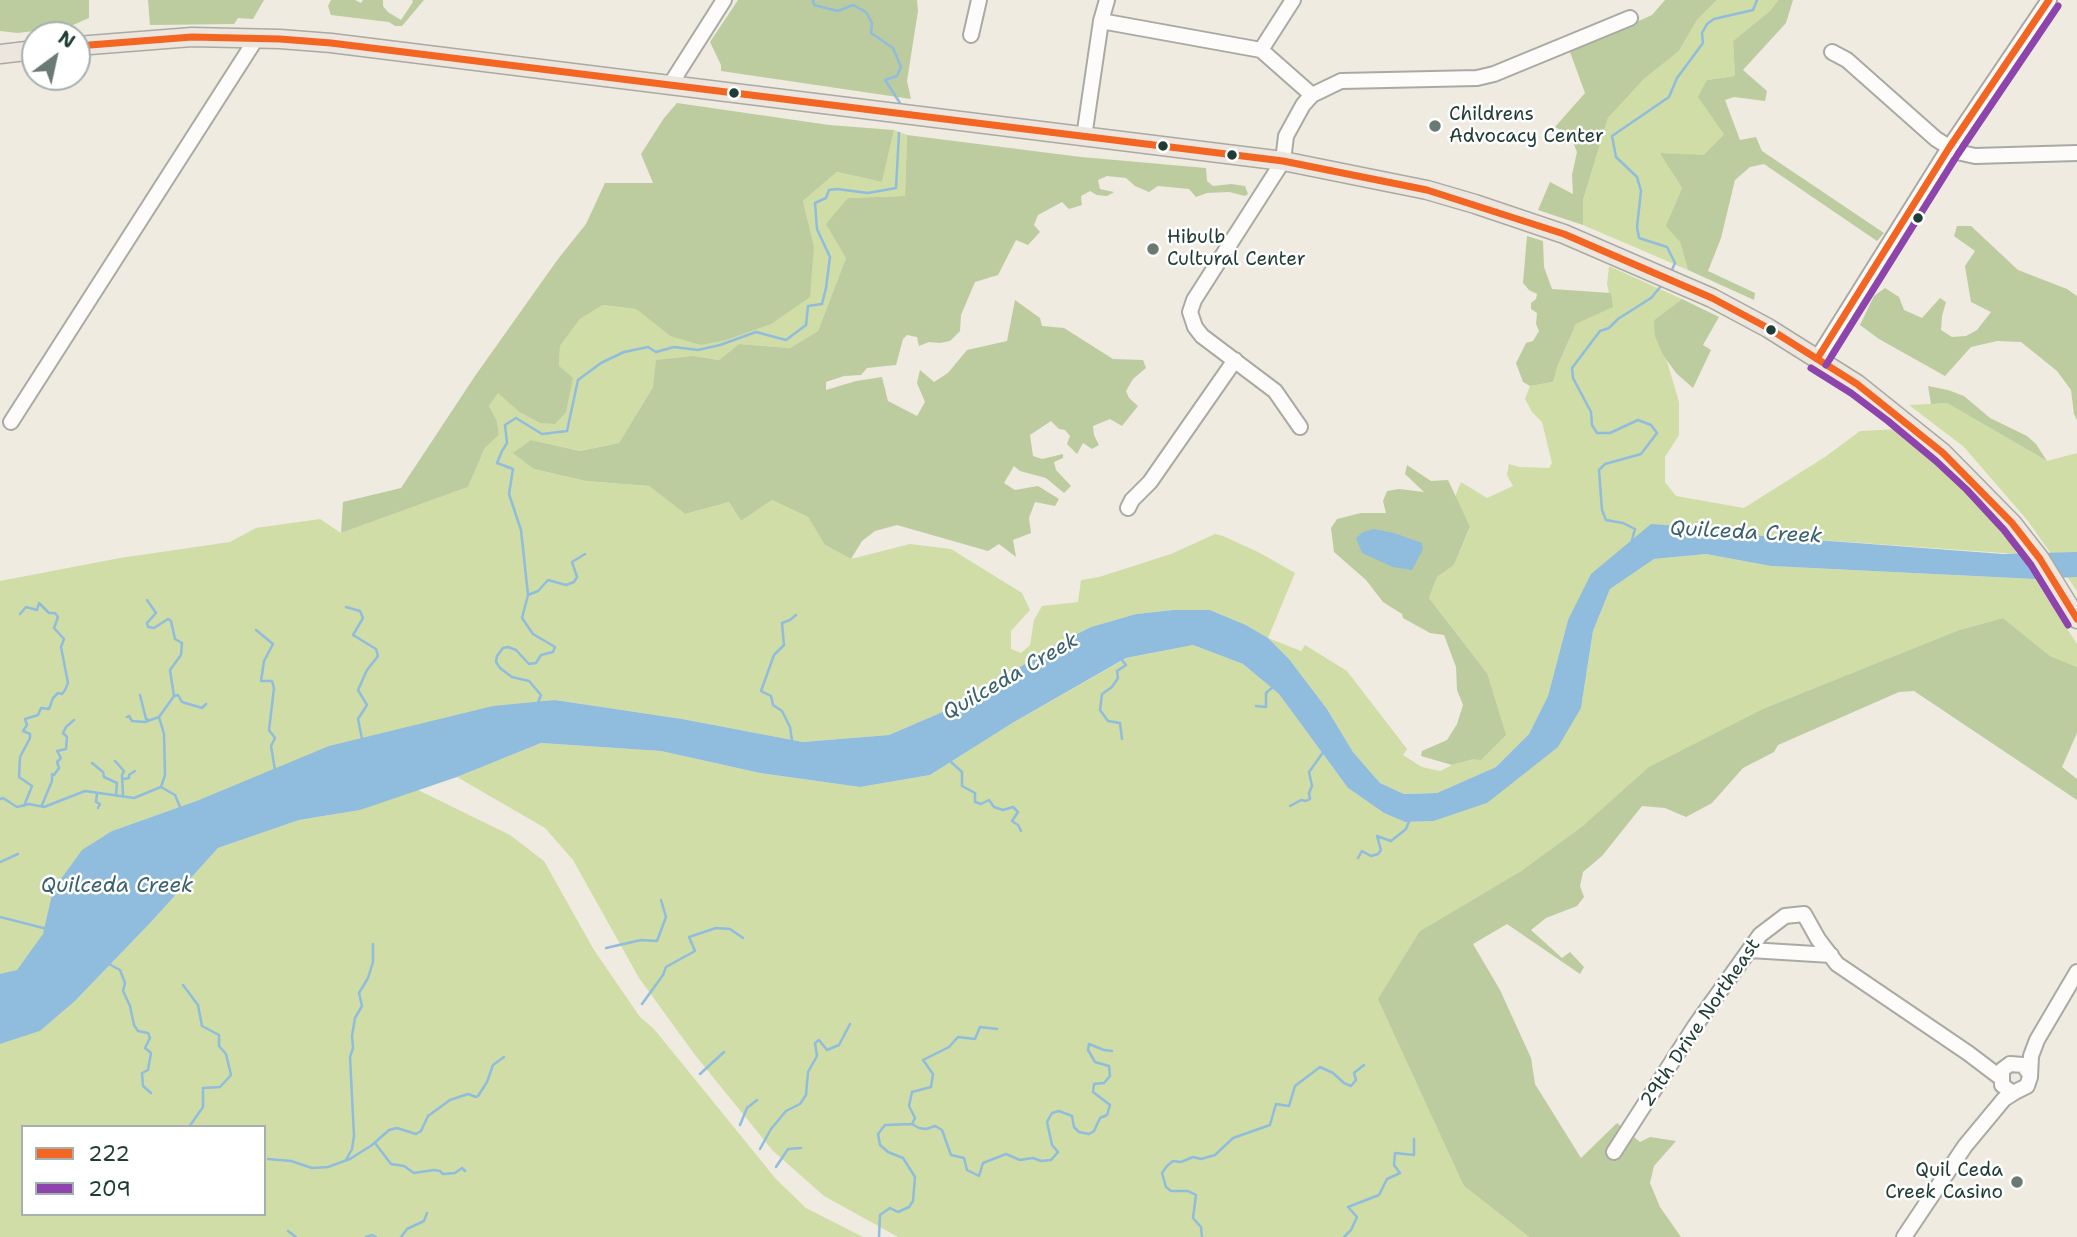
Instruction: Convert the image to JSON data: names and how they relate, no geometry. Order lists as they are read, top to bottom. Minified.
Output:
{"streets":{"street":["29th Drive Northeast"]},"water":["Quilceda Creek"],"places":["Childrens Advocacy Center","Hibulb Cultural Center","Quil Ceda Creek Casino"],"lines":["transit line 222","transit line 209"],"legend":["222","209"],"north":"top right"}
